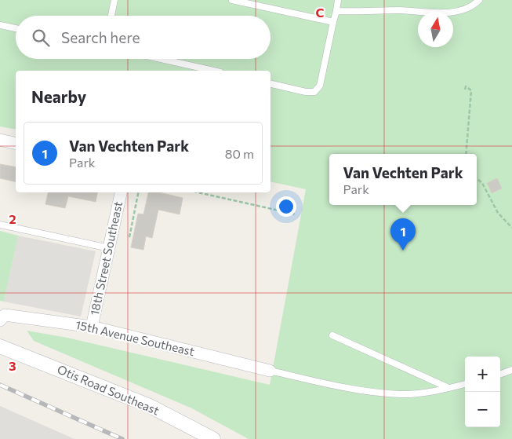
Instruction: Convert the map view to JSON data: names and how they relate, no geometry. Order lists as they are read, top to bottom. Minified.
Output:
{"streets":{"street":["18th Street Southeast","15th Avenue Southeast","Otis Road Southeast"]},"crossings":[["18th Street Southeast","15th Avenue Southeast"]],"north":"top","page":{"search":"Search here","heading":"Nearby","list":[{"mark":"1","name":"Van Vechten Park","note":"Park","value":"80 m"}],"popup":["Van Vechten Park","Park"],"pins":"1","map_buttons":["+","−"]},"grid":{"columns":["C"],"rows":["2","3"]}}
